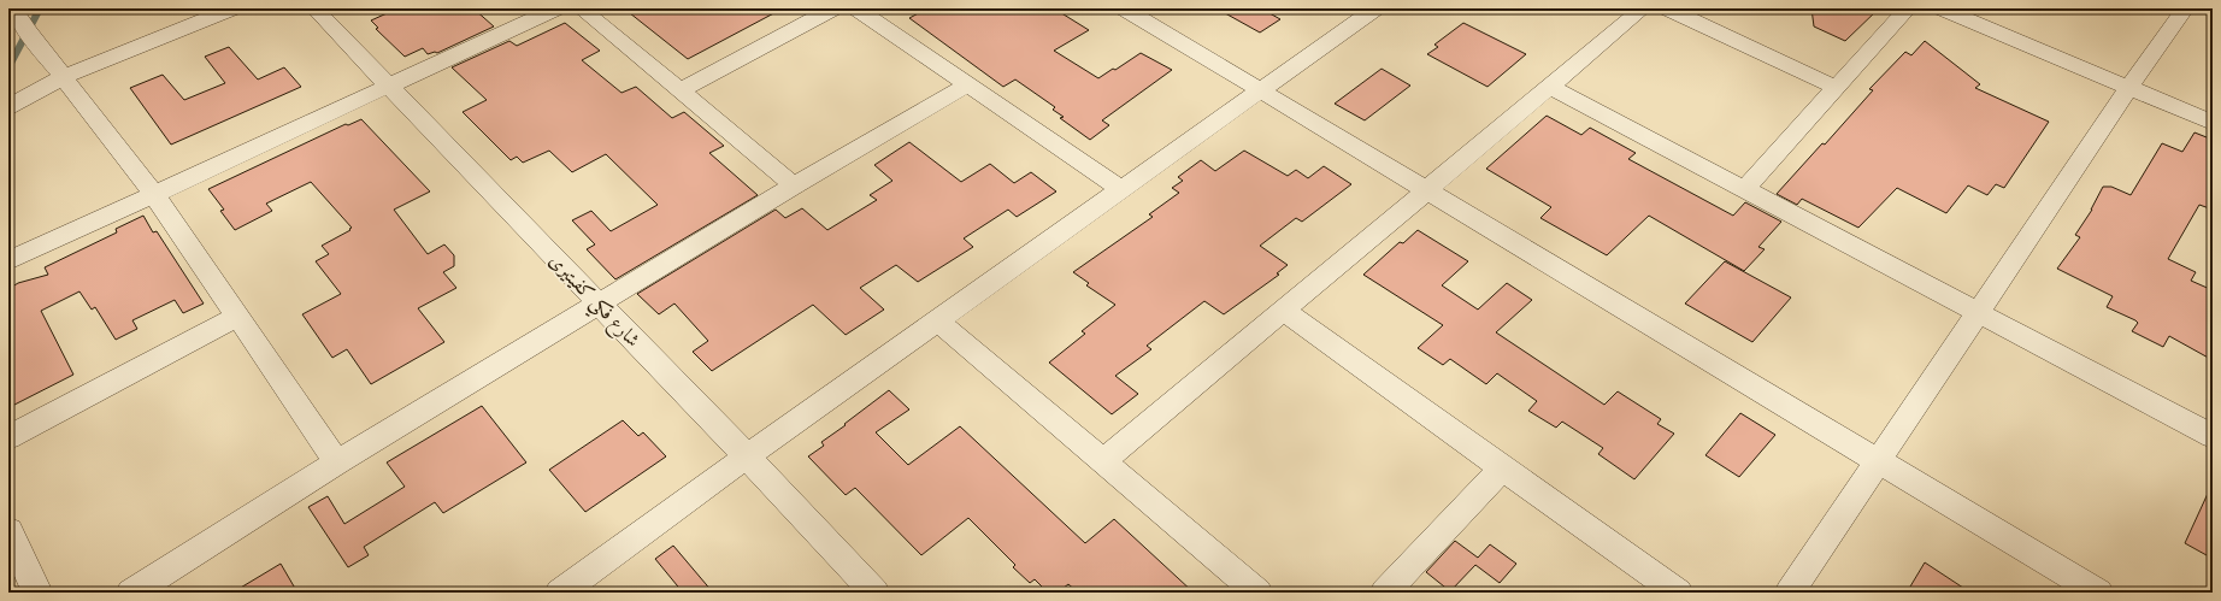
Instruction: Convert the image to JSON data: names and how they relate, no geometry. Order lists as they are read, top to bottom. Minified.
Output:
{"streets":{"street":["شارع فكي كفيتيرى"]}}
